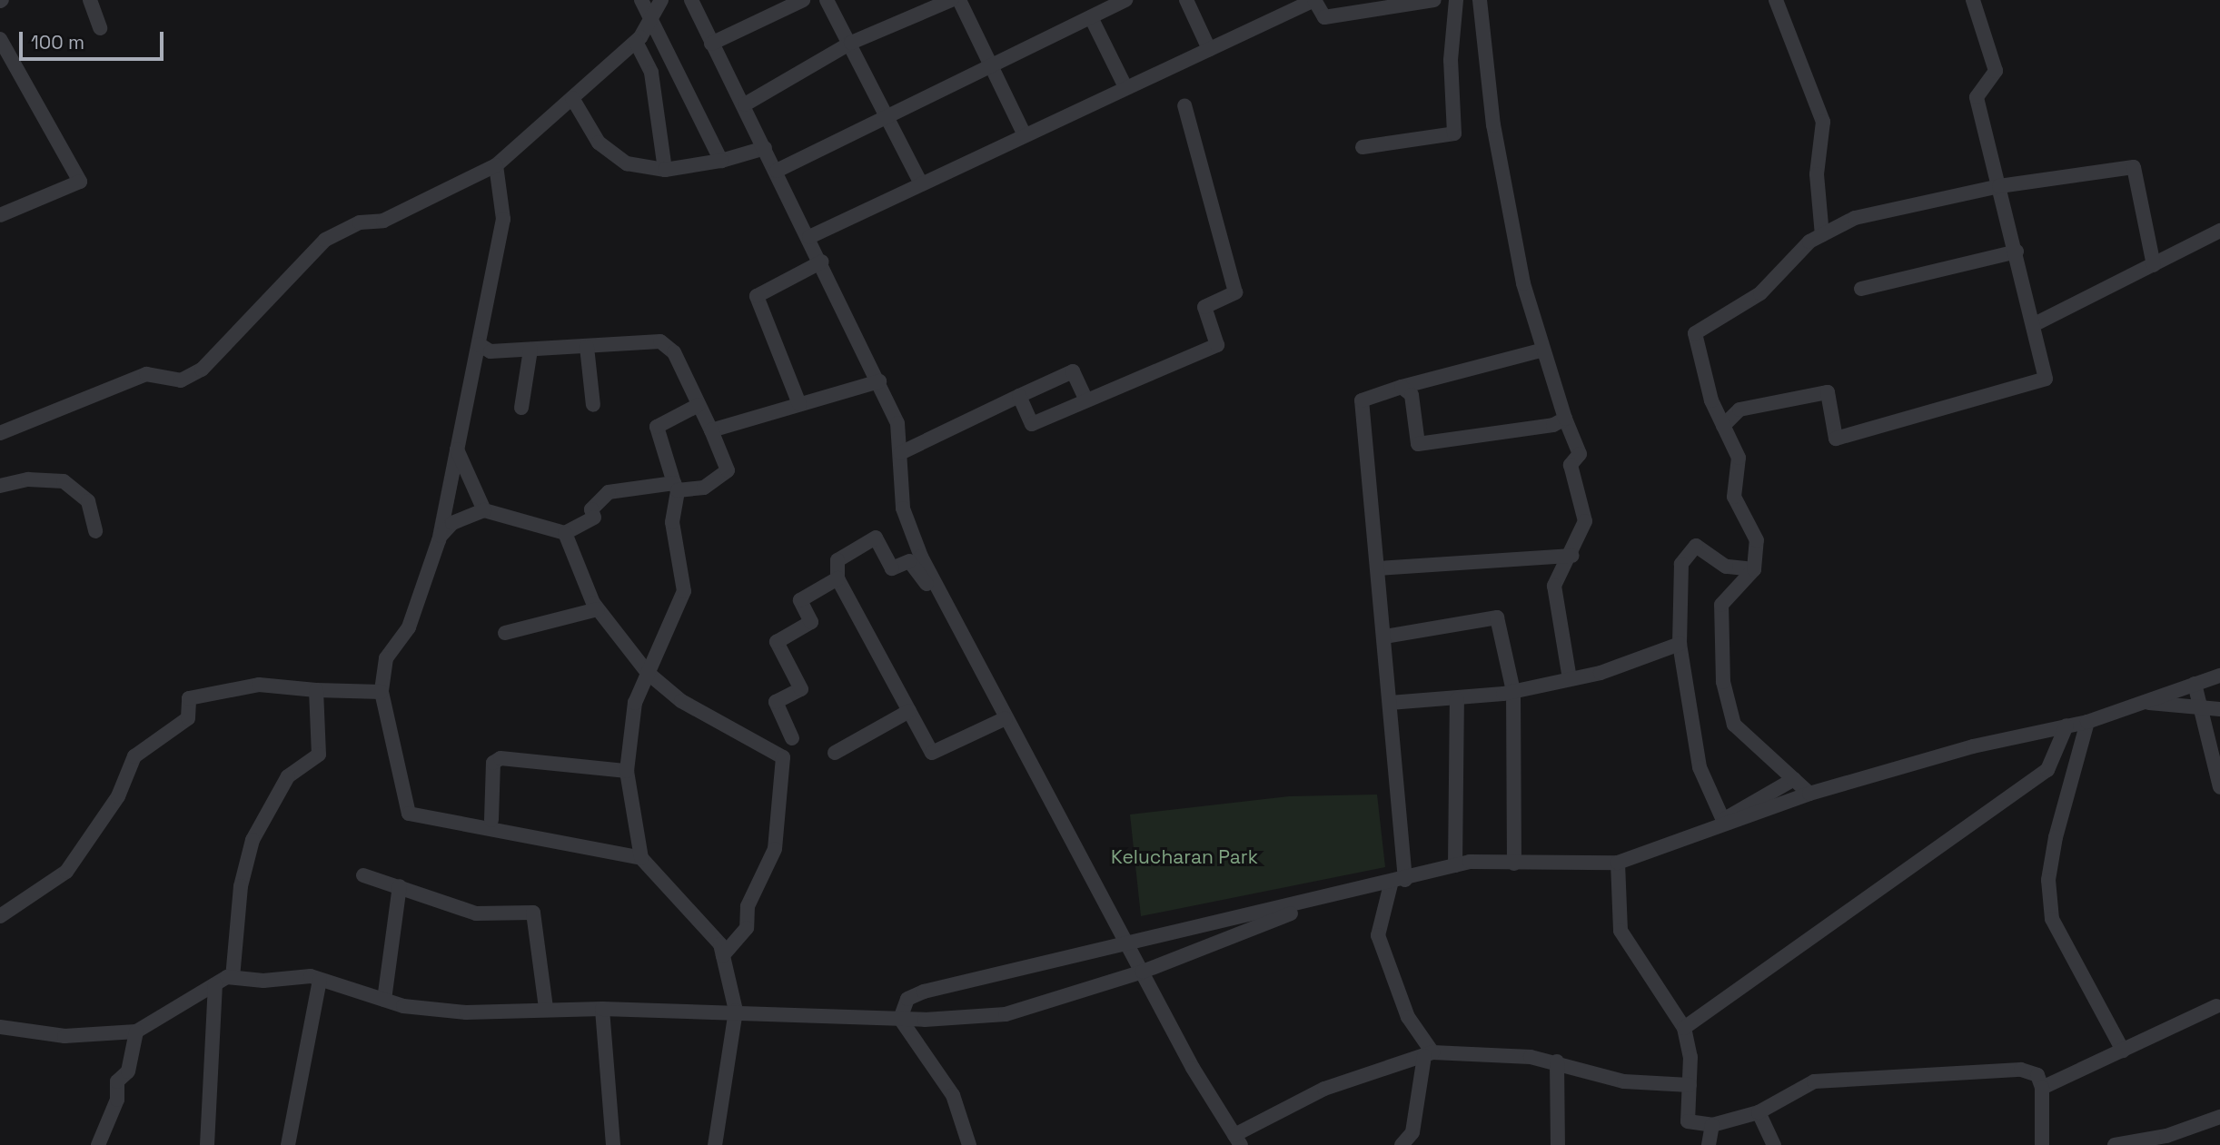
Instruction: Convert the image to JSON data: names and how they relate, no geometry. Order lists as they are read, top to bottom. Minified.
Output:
{"parks":["Kelucharan Park"],"scale_bar":"100 m"}
